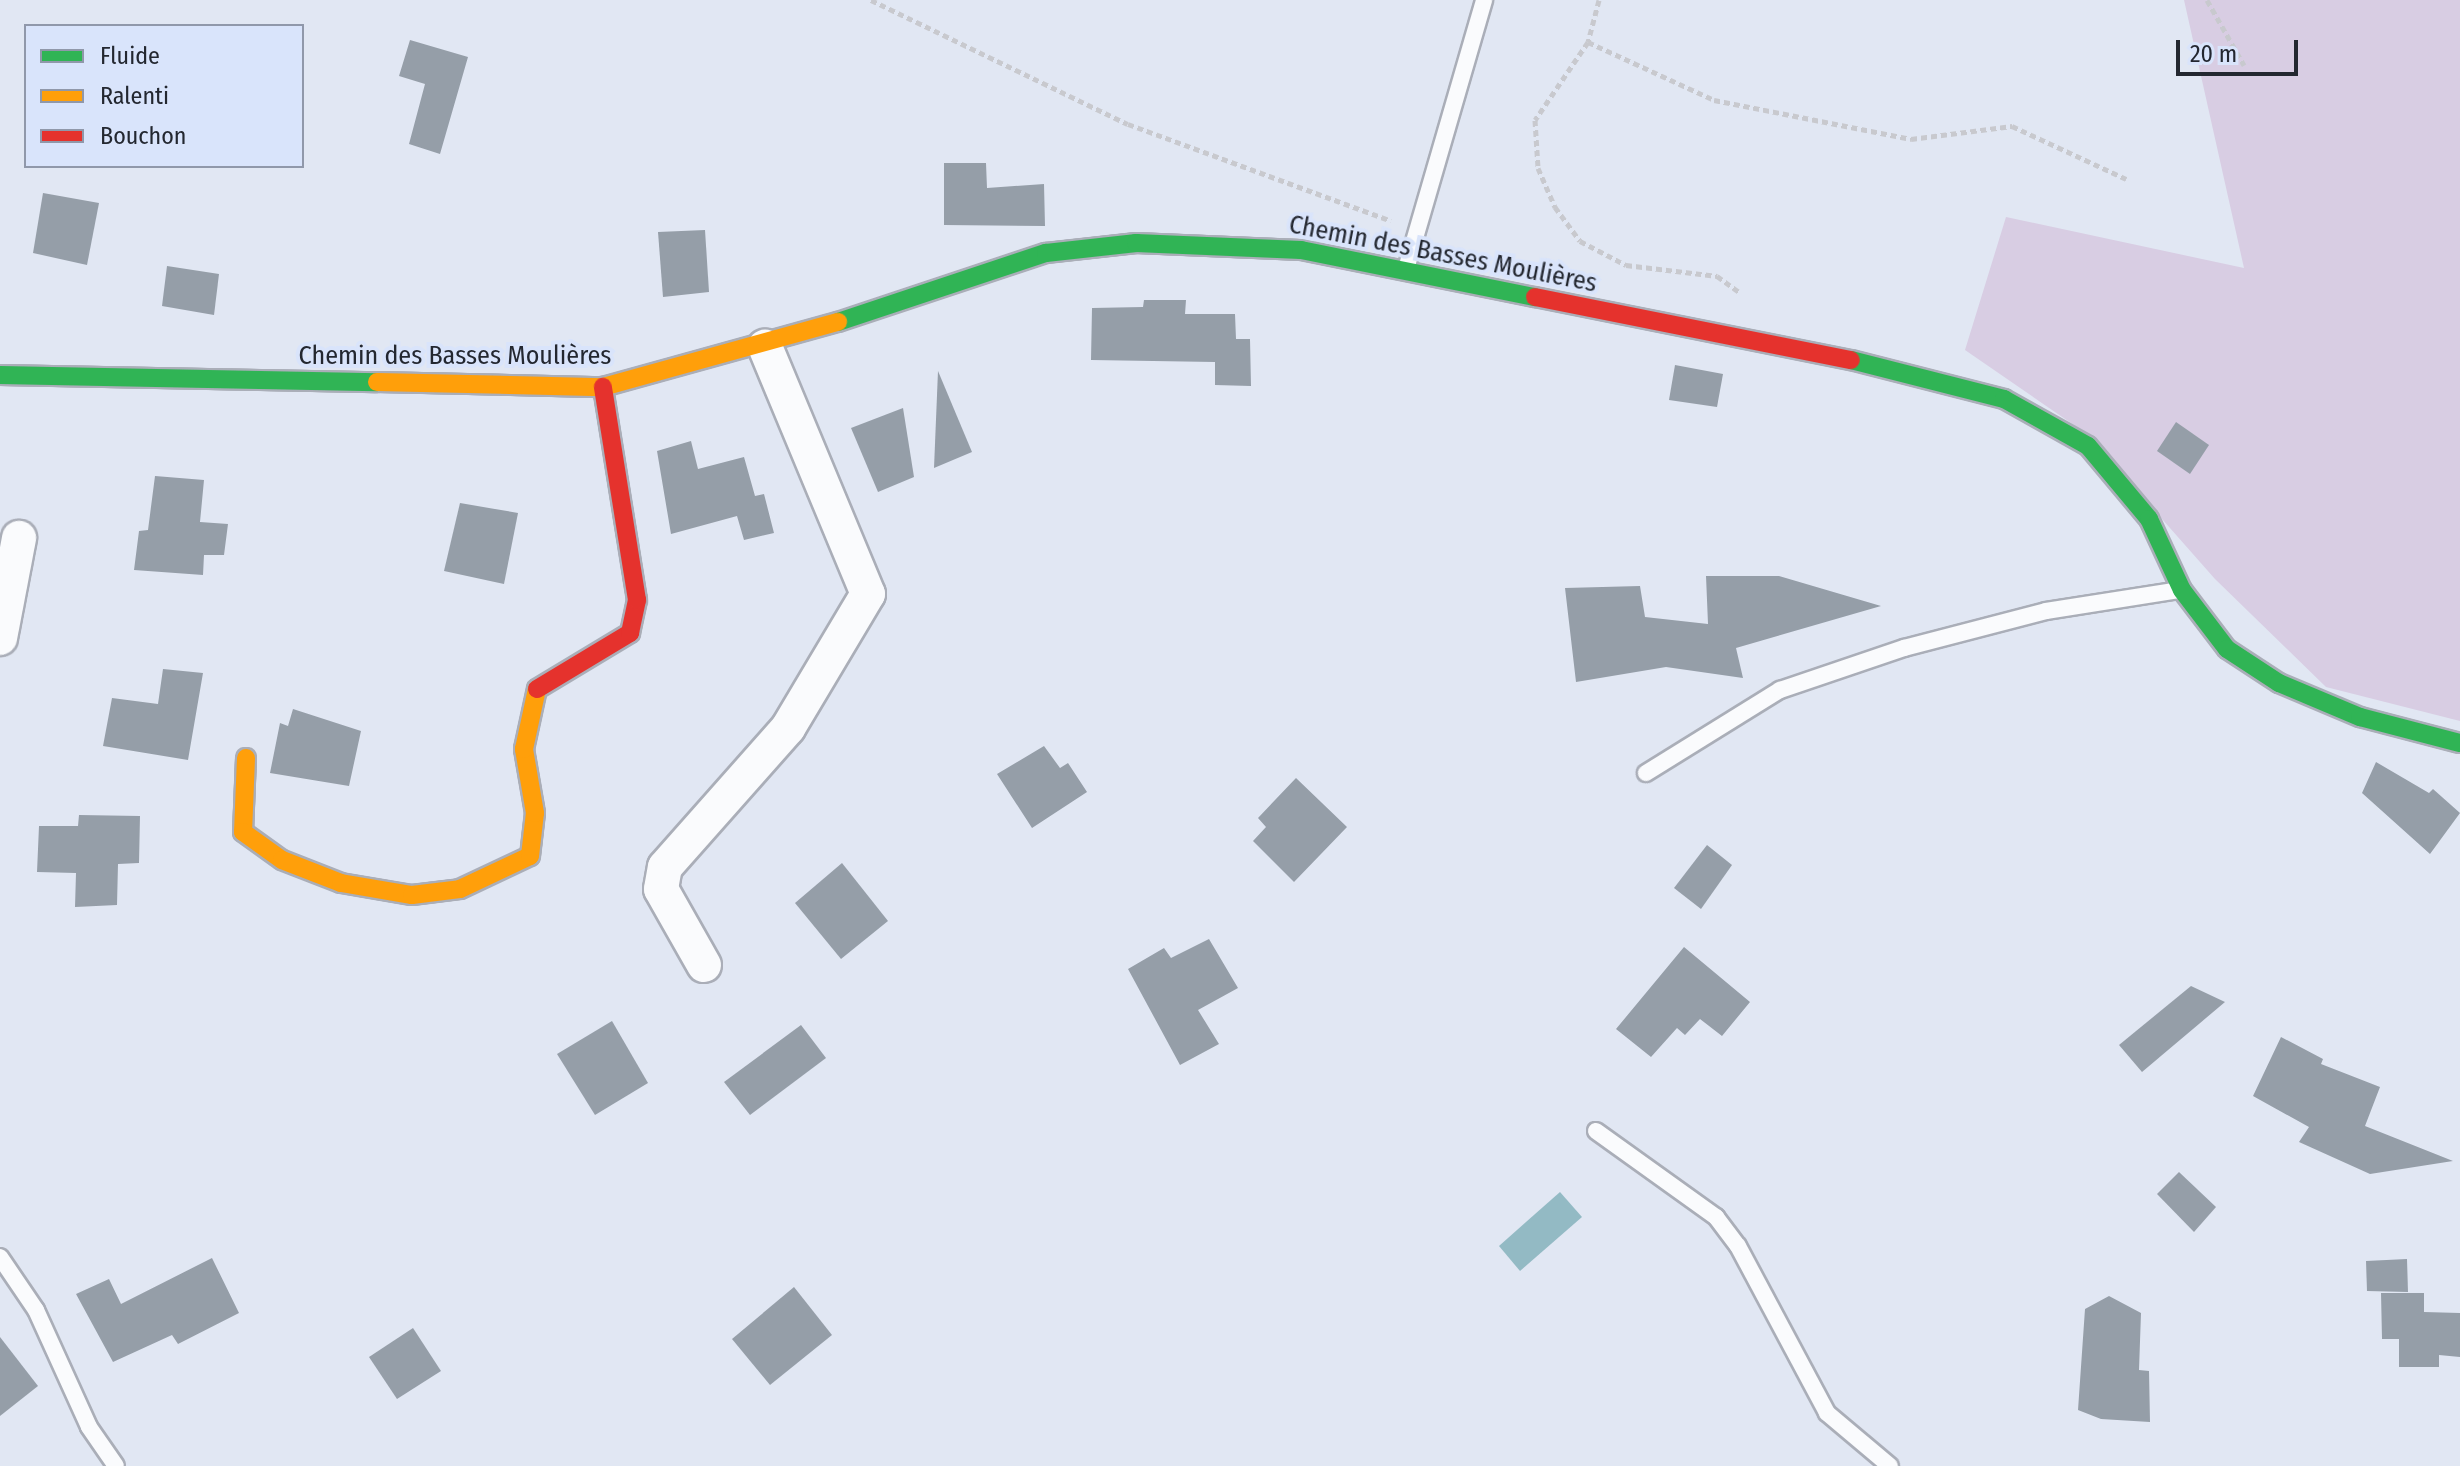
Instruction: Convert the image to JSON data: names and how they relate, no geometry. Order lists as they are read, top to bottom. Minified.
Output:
{"streets":{"street":["Chemin des Basses Moulières"]},"legend":["Fluide","Ralenti","Bouchon"],"scale_bar":"20 m"}
